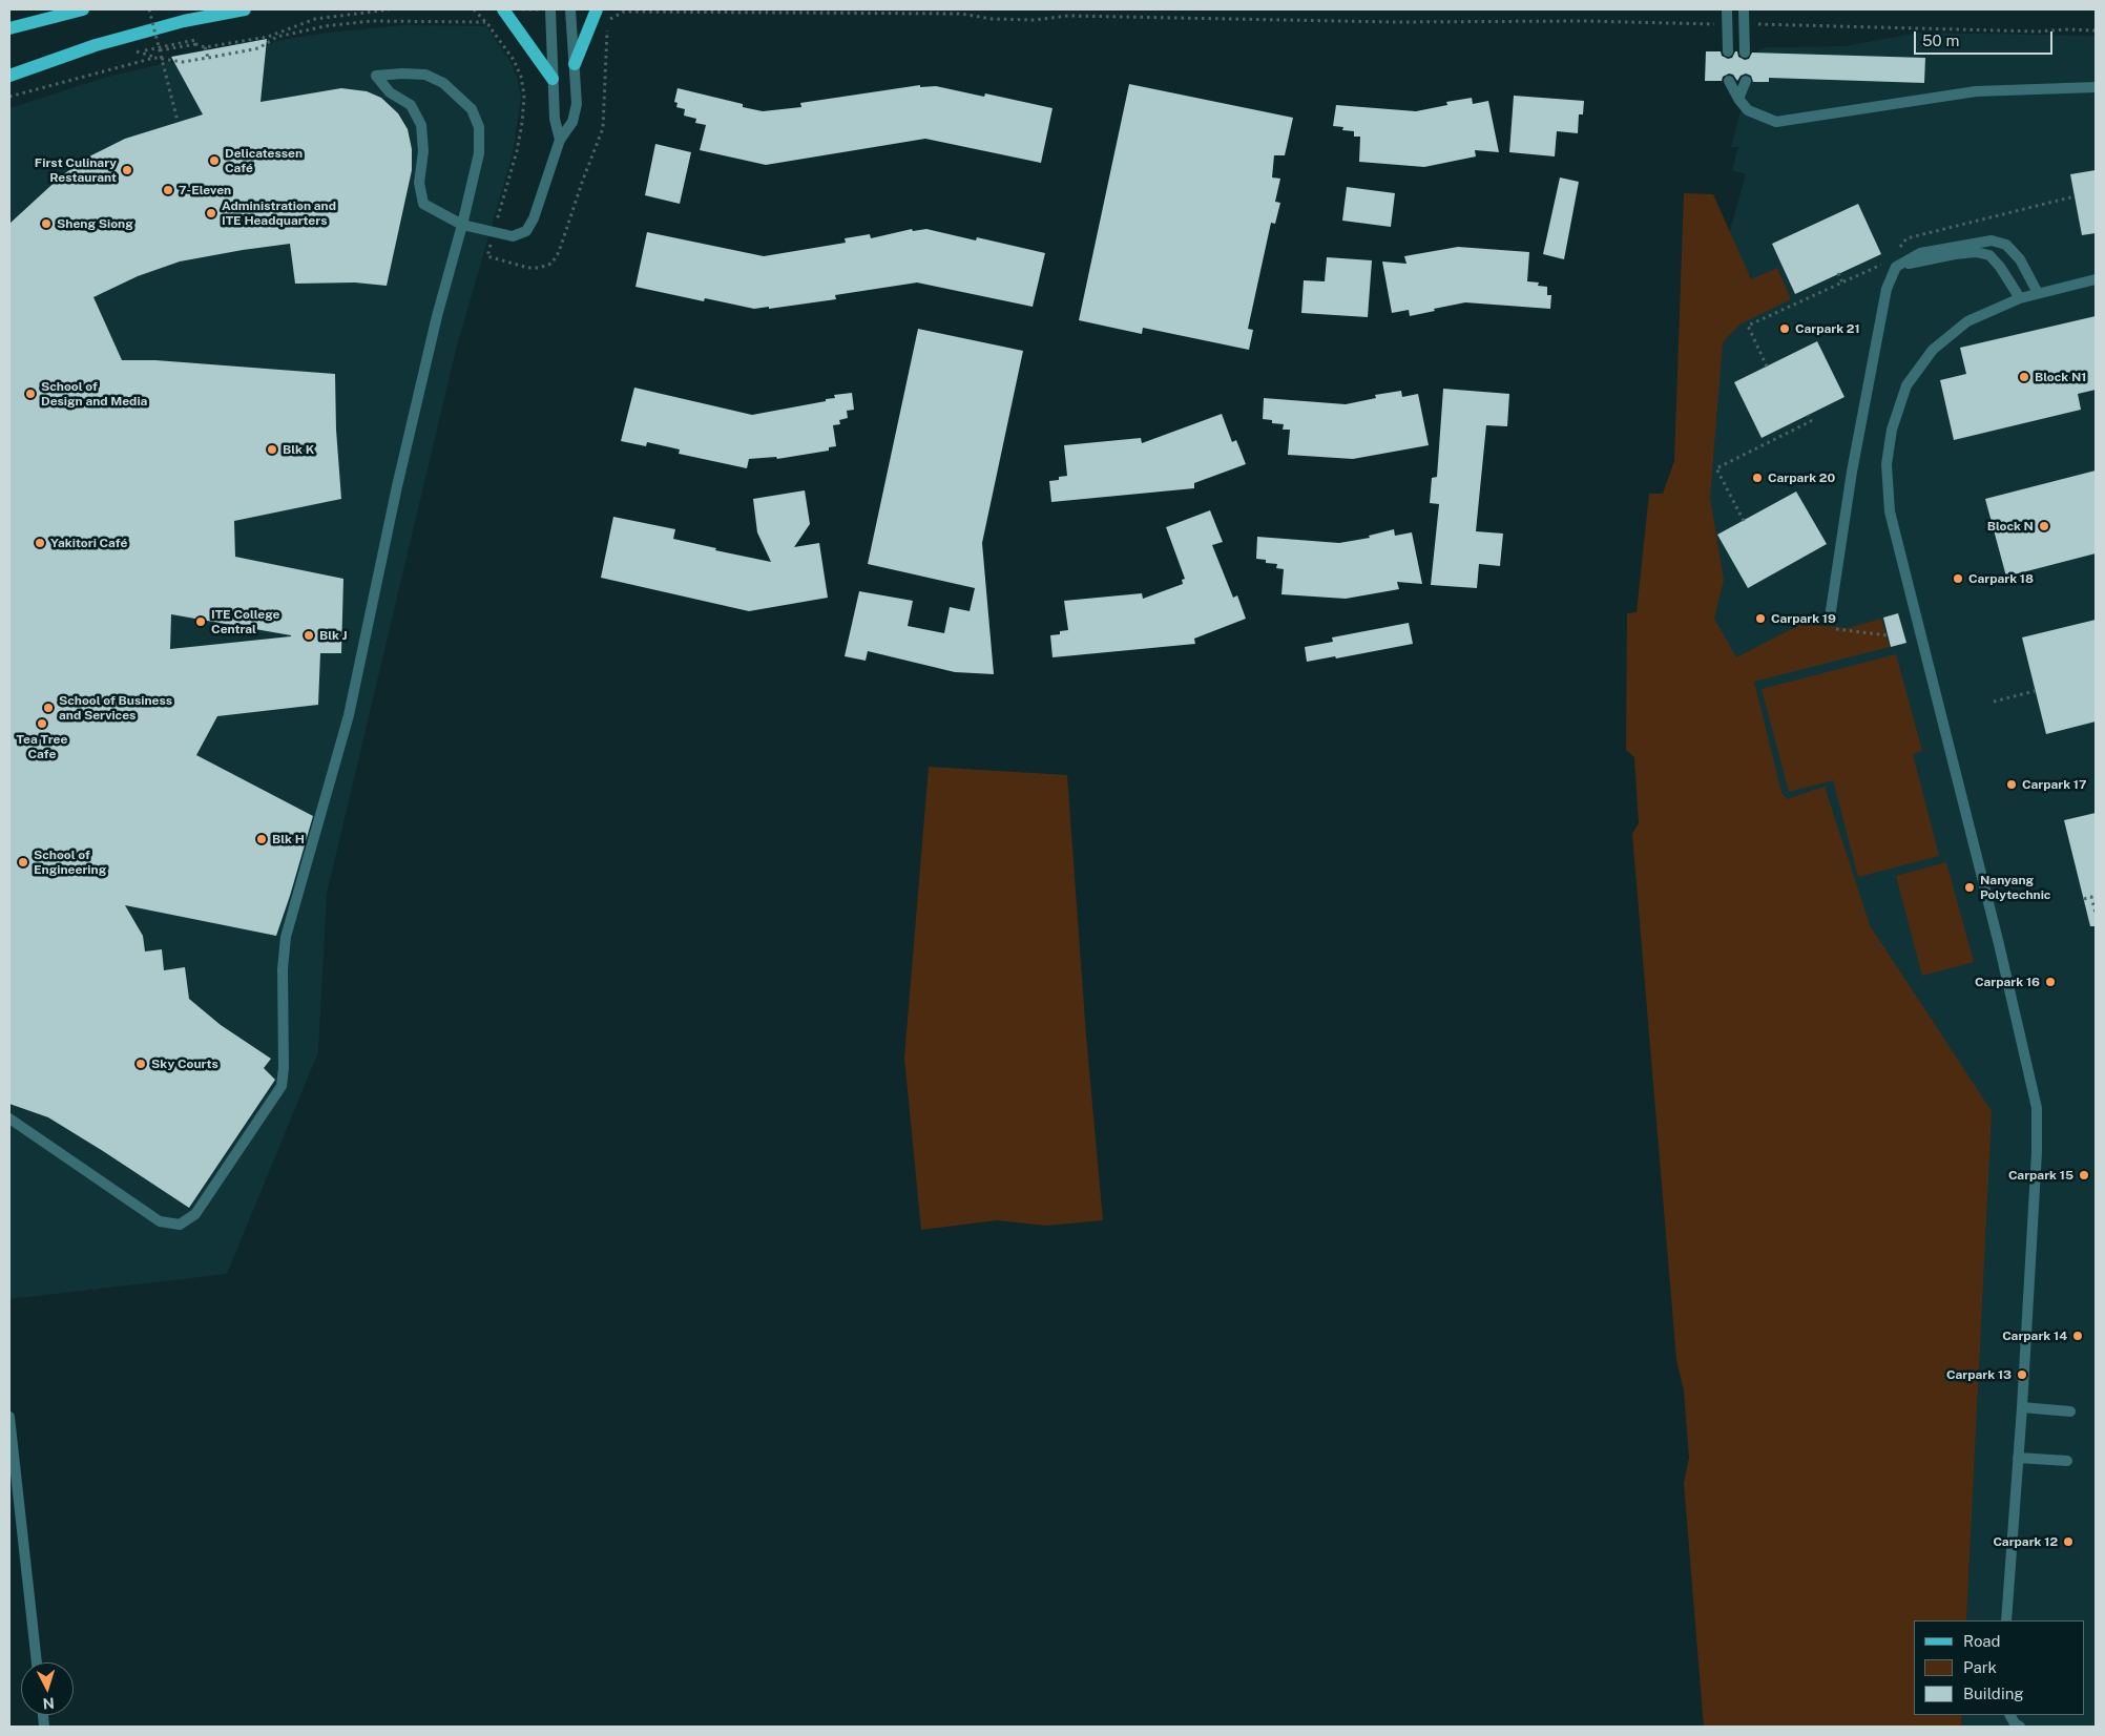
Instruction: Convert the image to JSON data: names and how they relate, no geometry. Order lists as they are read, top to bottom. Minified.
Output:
{"places":["Delicatessen Café","First Culinary Restaurant","7-Eleven","Administration and ITE Headquarters","Sheng Siong","Carpark 21","Block N1","School of Design and Media","Blk K","Carpark 20","Block N","Yakitori Café","Carpark 18","Carpark 19","ITE College Central","Blk J","School of Business and Services","Tea Tree Cafe","Carpark 17","Blk H","School of Engineering","Nanyang Polytechnic","Carpark 16","Sky Courts","Carpark 15","Carpark 14","Carpark 13","Carpark 12"],"legend":["Road","Park","Building"],"scale_bar":"50 m","north":"bottom"}
